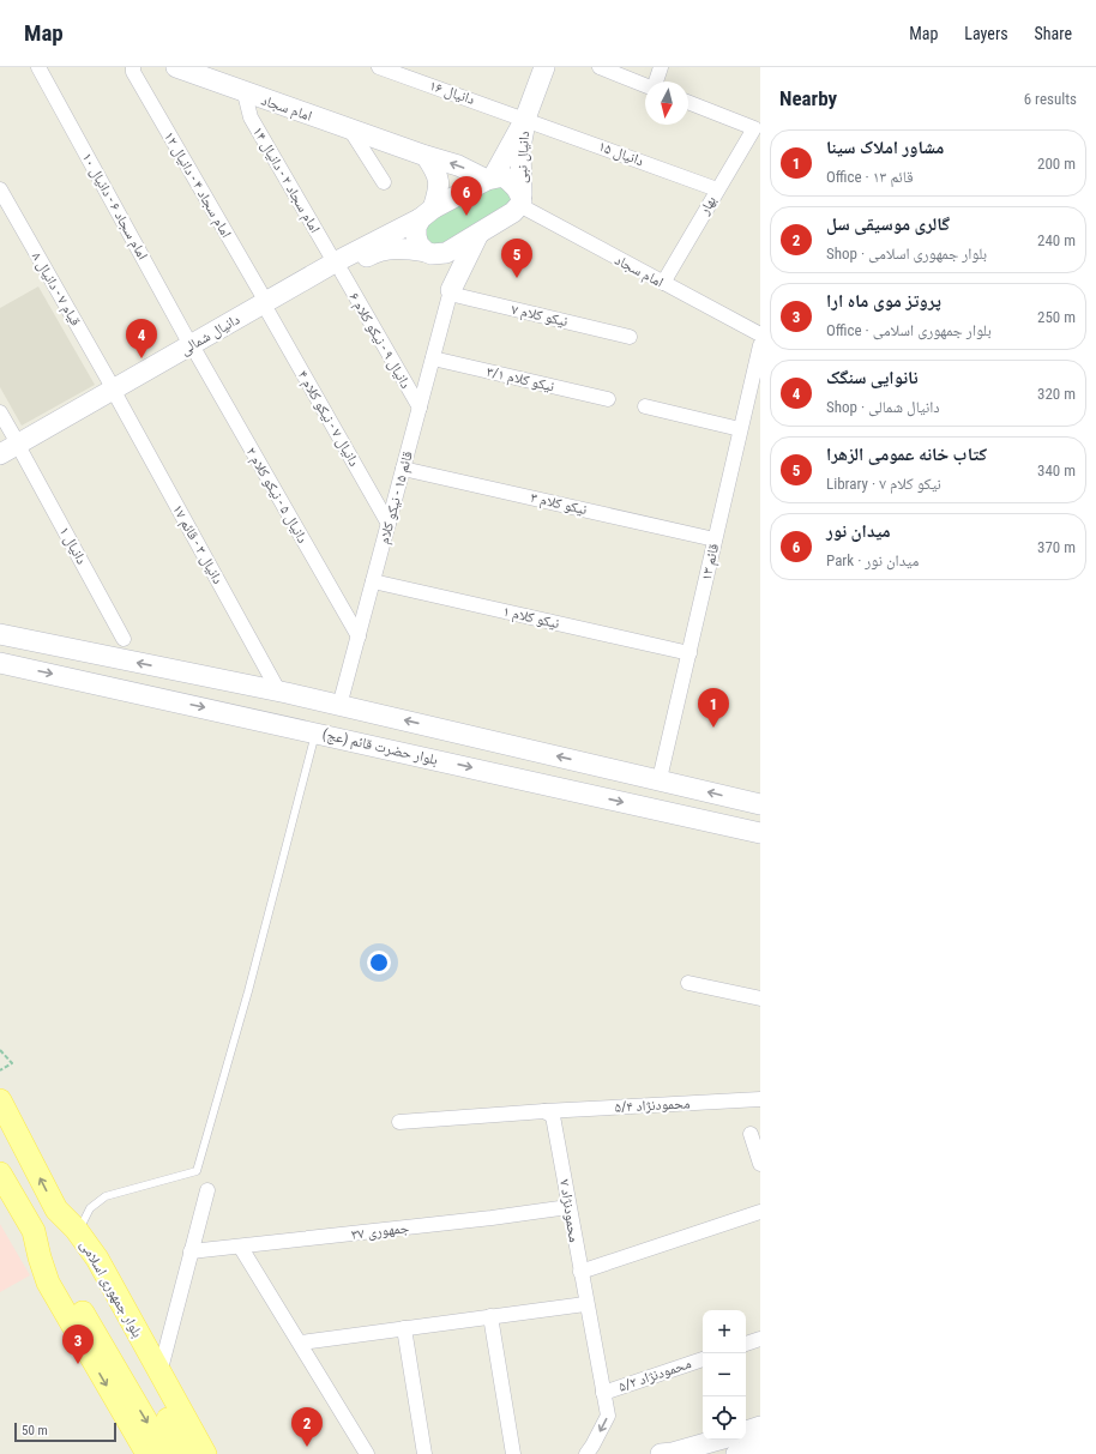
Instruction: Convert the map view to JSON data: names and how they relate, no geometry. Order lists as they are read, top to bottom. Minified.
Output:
{"streets":{"main road":["امام سجاد","دانیال نبی","دانیال شمالی","بلوار حضرت قائم (عج)","بلوار جمهوری اسلامی"],"street":["دانیال ۱۶","دانیال ۱۵","امام سجاد ۲ - دانیال ۱۴","امام سجاد ۴ - دانیال ۱۲","بهار","امام سجاد ۶ - دانیال ۱۰","قیام ۷ - دانیال ۸","نیکو کلام ٧","دانیال ۹ - نیکو کلام ۶","نیکو کلام ۳/۱","دانیال ۷ - نیکو کلام ۴","دانیال ۵ - نیکو کلام ۲","قائم ۱۵ - نیکو کلام","نیکو کلام ۳","دانیال ۳ - قائم ۱۷","دانیال ۱","قائم ۱۳","نیکو کلام ۱","محمودنژاد ۵/۴","محمودنژاد ۷","جمهوری ۳۷","محمودنژاد ۵/۲"]},"crossings":[["دانیال ۱۶","دانیال ۱۵"],["دانیال ۱۶","دانیال نبی"],["امام سجاد","دانیال نبی"],["امام سجاد","امام سجاد ۲ - دانیال ۱۴"],["امام سجاد","بهار"],["امام سجاد","دانیال شمالی"],["دانیال ۱۵","دانیال نبی"],["دانیال ۱۵","بهار"],["دانیال نبی","دانیال شمالی"],["امام سجاد ۲ - دانیال ۱۴","دانیال شمالی"],["امام سجاد ۲ - دانیال ۱۴","دانیال ۹ - نیکو کلام ۶"],["امام سجاد ۴ - دانیال ۱۲","دانیال شمالی"],["امام سجاد ۴ - دانیال ۱۲","دانیال ۷ - نیکو کلام ۴"],["امام سجاد ۶ - دانیال ۱۰","دانیال شمالی"],["امام سجاد ۶ - دانیال ۱۰","دانیال ۵ - نیکو کلام ۲"],["قیام ۷ - دانیال ۸","دانیال شمالی"],["قیام ۷ - دانیال ۸","دانیال ۳ - قائم ۱۷"],["نیکو کلام ٧","قائم ۱۵ - نیکو کلام"],["دانیال شمالی","دانیال ۹ - نیکو کلام ۶"],["دانیال شمالی","دانیال ۷ - نیکو کلام ۴"],["دانیال شمالی","دانیال ۵ - نیکو کلام ۲"],["دانیال شمالی","دانیال ۳ - قائم ۱۷"],["دانیال شمالی","دانیال ۱"],["دانیال ۹ - نیکو کلام ۶","قائم ۱۵ - نیکو کلام"],["نیکو کلام ۳/۱","قائم ۱۵ - نیکو کلام"],["دانیال ۷ - نیکو کلام ۴","قائم ۱۵ - نیکو کلام"],["دانیال ۵ - نیکو کلام ۲","قائم ۱۵ - نیکو کلام"],["قائم ۱۵ - نیکو کلام","نیکو کلام ۳"],["قائم ۱۵ - نیکو کلام","نیکو کلام ۱"],["نیکو کلام ۳","قائم ۱۳"],["قائم ۱۳","نیکو کلام ۱"],["محمودنژاد ۵/۴","محمودنژاد ۷"],["محمودنژاد ۷","جمهوری ۳۷"],["محمودنژاد ۷","محمودنژاد ۵/۲"]],"scale_bar":"50 m","north":"bottom","page":{"header":"Map","nav":["Map","Layers","Share"],"heading":["Nearby","6 results"],"list":[{"mark":"1","name":"مشاور املاک سینا","note":"Office · قائم ۱۳","value":"200 m"},{"mark":"2","name":"گالری موسیقی سل","note":"Shop · بلوار جمهوری اسلامی","value":"240 m"},{"mark":"3","name":"پروتز موی ماه ارا","note":"Office · بلوار جمهوری اسلامی","value":"250 m"},{"mark":"4","name":"نانوایی سنگک","note":"Shop · دانیال شمالی","value":"320 m"},{"mark":"5","name":"کتاب خانه عمومی الزهرا","note":"Library · نیکو کلام ٧","value":"340 m"},{"mark":"6","name":"میدان نور","note":"Park · میدان نور","value":"370 m"}],"pins":["6","5","4","1","3","2"],"map_buttons":["+","−"],"scale":"50 m"}}
